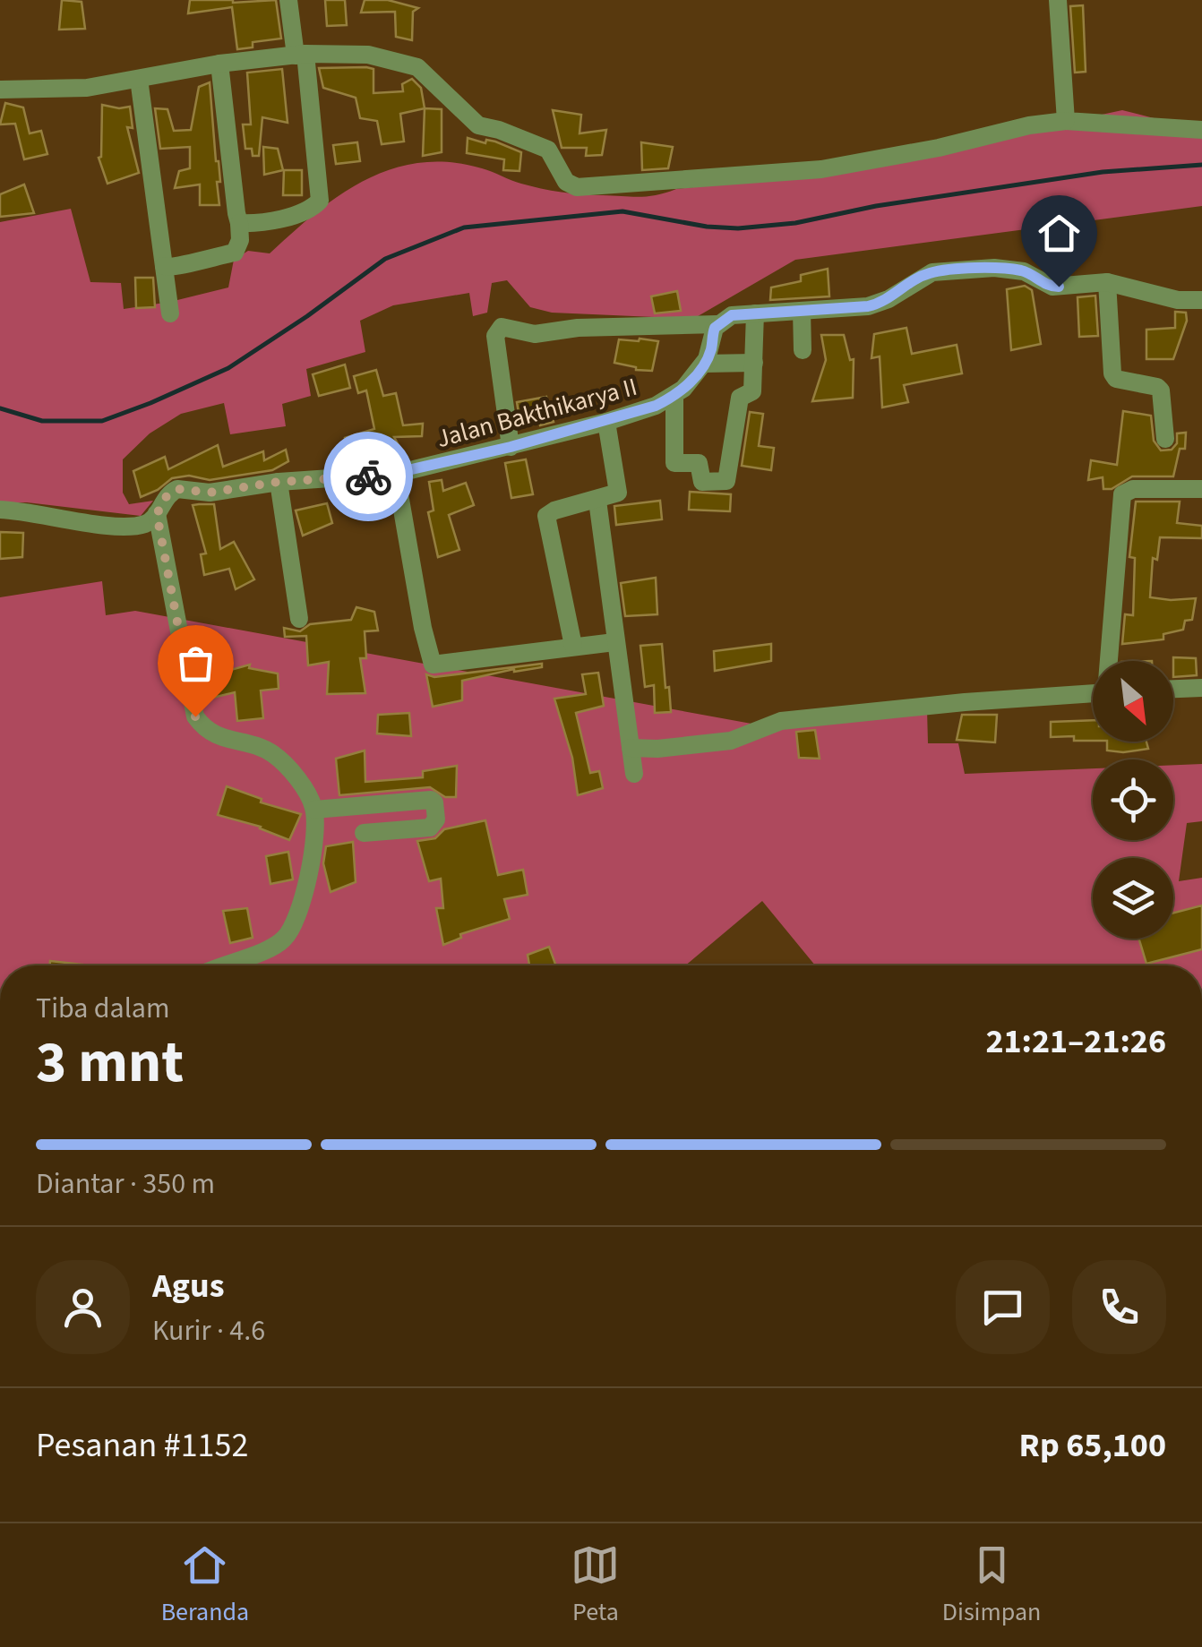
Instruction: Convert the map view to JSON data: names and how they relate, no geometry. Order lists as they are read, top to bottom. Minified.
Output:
{"streets":{"street":["Jalan Bakthikarya II"]},"north":"bottom right","page":{"heading":["3 mnt","Tiba dalam","21:21–21:26"],"panel":["Agus","Kurir · 4.6","Pesanan #1152","Rp 65,100"],"bar":"Diantar · 350 m","tabs":["Beranda","Peta","Disimpan"]}}
